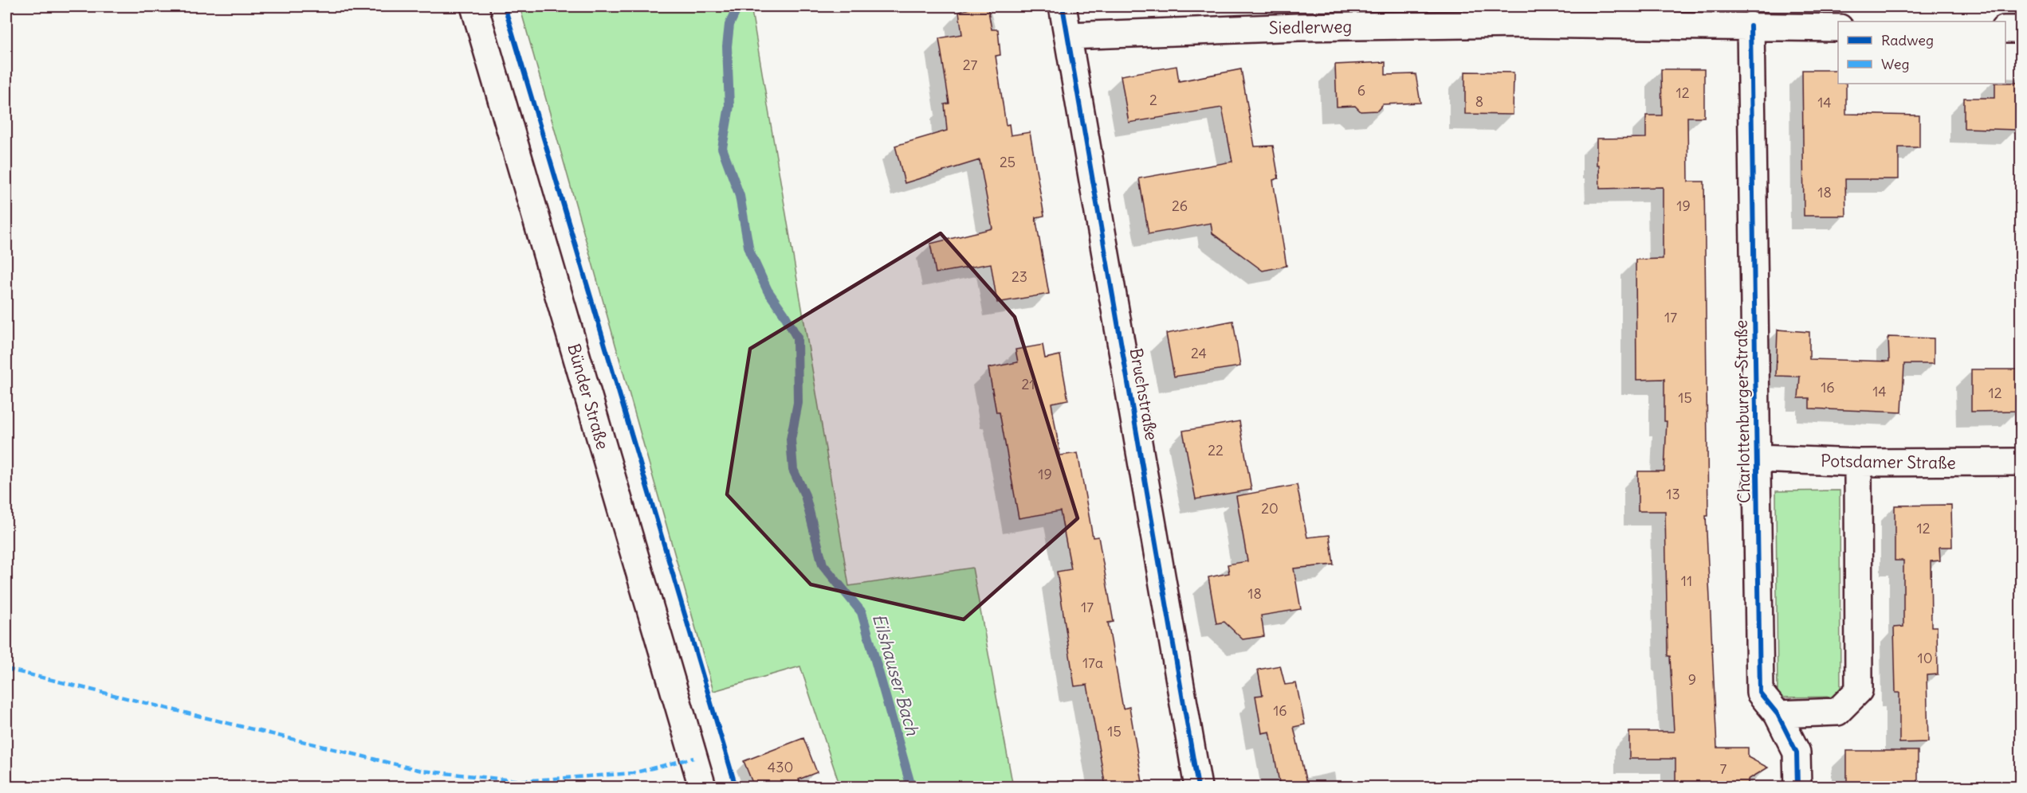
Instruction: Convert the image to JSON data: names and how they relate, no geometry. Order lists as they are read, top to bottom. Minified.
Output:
{"streets":{"street":["Siedlerweg","Bruchstraße","Bünder Straße","Charlottenburger Straße","Potsdamer Straße"]},"crossings":[["Siedlerweg","Bruchstraße"],["Siedlerweg","Charlottenburger Straße"],["Charlottenburger Straße","Potsdamer Straße"]],"water":["Eilshauser Bach"],"house_numbers":["27","6","12","2","8","14","25","18","26","19","23","17","24","21","16","14","12","15","22","19","13","20","12","11","18","17","10","17a","9","16","15","430","7"],"legend":["Radweg","Weg"]}
